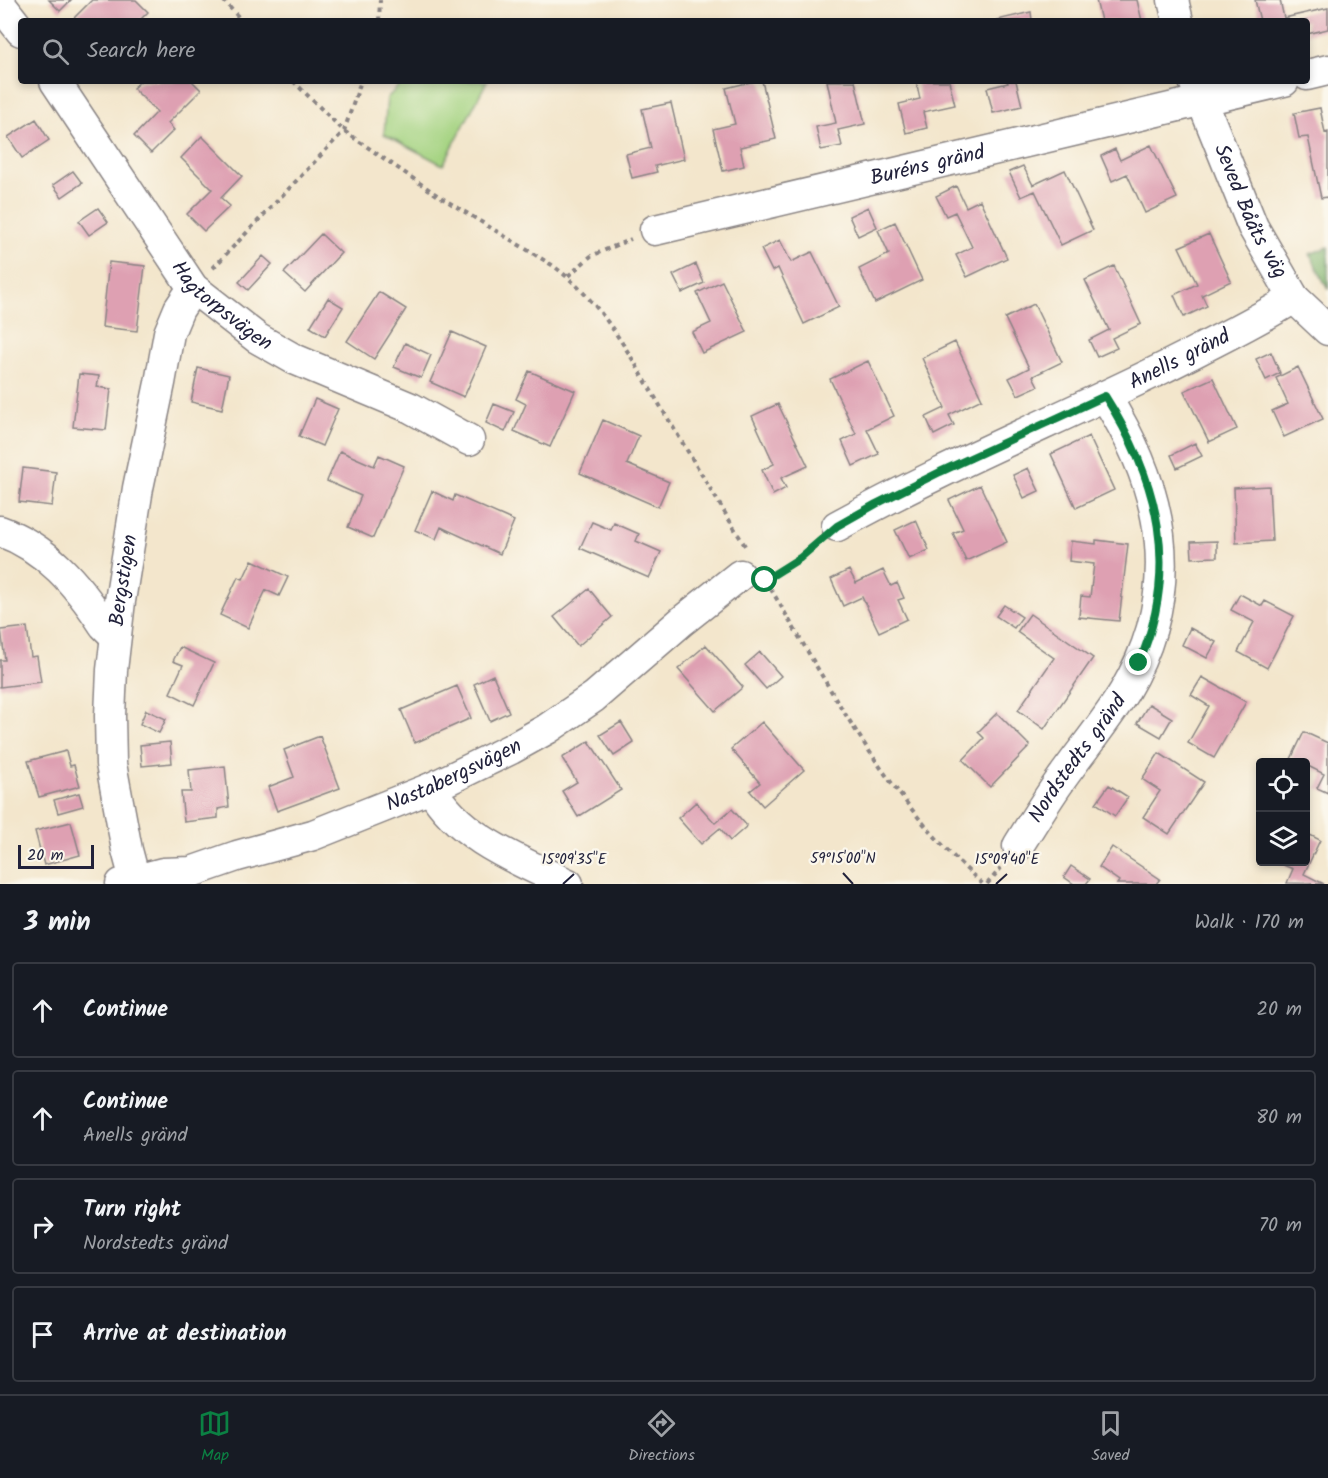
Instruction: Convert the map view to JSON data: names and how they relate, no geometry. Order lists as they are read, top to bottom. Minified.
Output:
{"streets":{"street":["Buréns gränd","Seved Bååts väg","Hagtorpsvägen","Anells gränd","Bergstigen","Nordstedts gränd","Nastabergsvägen"]},"crossings":[["Buréns gränd","Seved Bååts väg"],["Seved Bååts väg","Anells gränd"],["Hagtorpsvägen","Bergstigen"],["Anells gränd","Nordstedts gränd"],["Bergstigen","Nastabergsvägen"]],"scale_bar":"20 m","page":{"search":"Search here","scale":"20 m","heading":["3 min","Walk · 170 m"],"list":[["Continue","20 m"],["Continue","Anells gränd","80 m"],["Turn right","Nordstedts gränd","70 m"],"Arrive at destination"],"nav":["Map","Directions","Saved"]},"coordinates":["59°15'00\"N","15°09'35\"E","15°09'40\"E"]}
